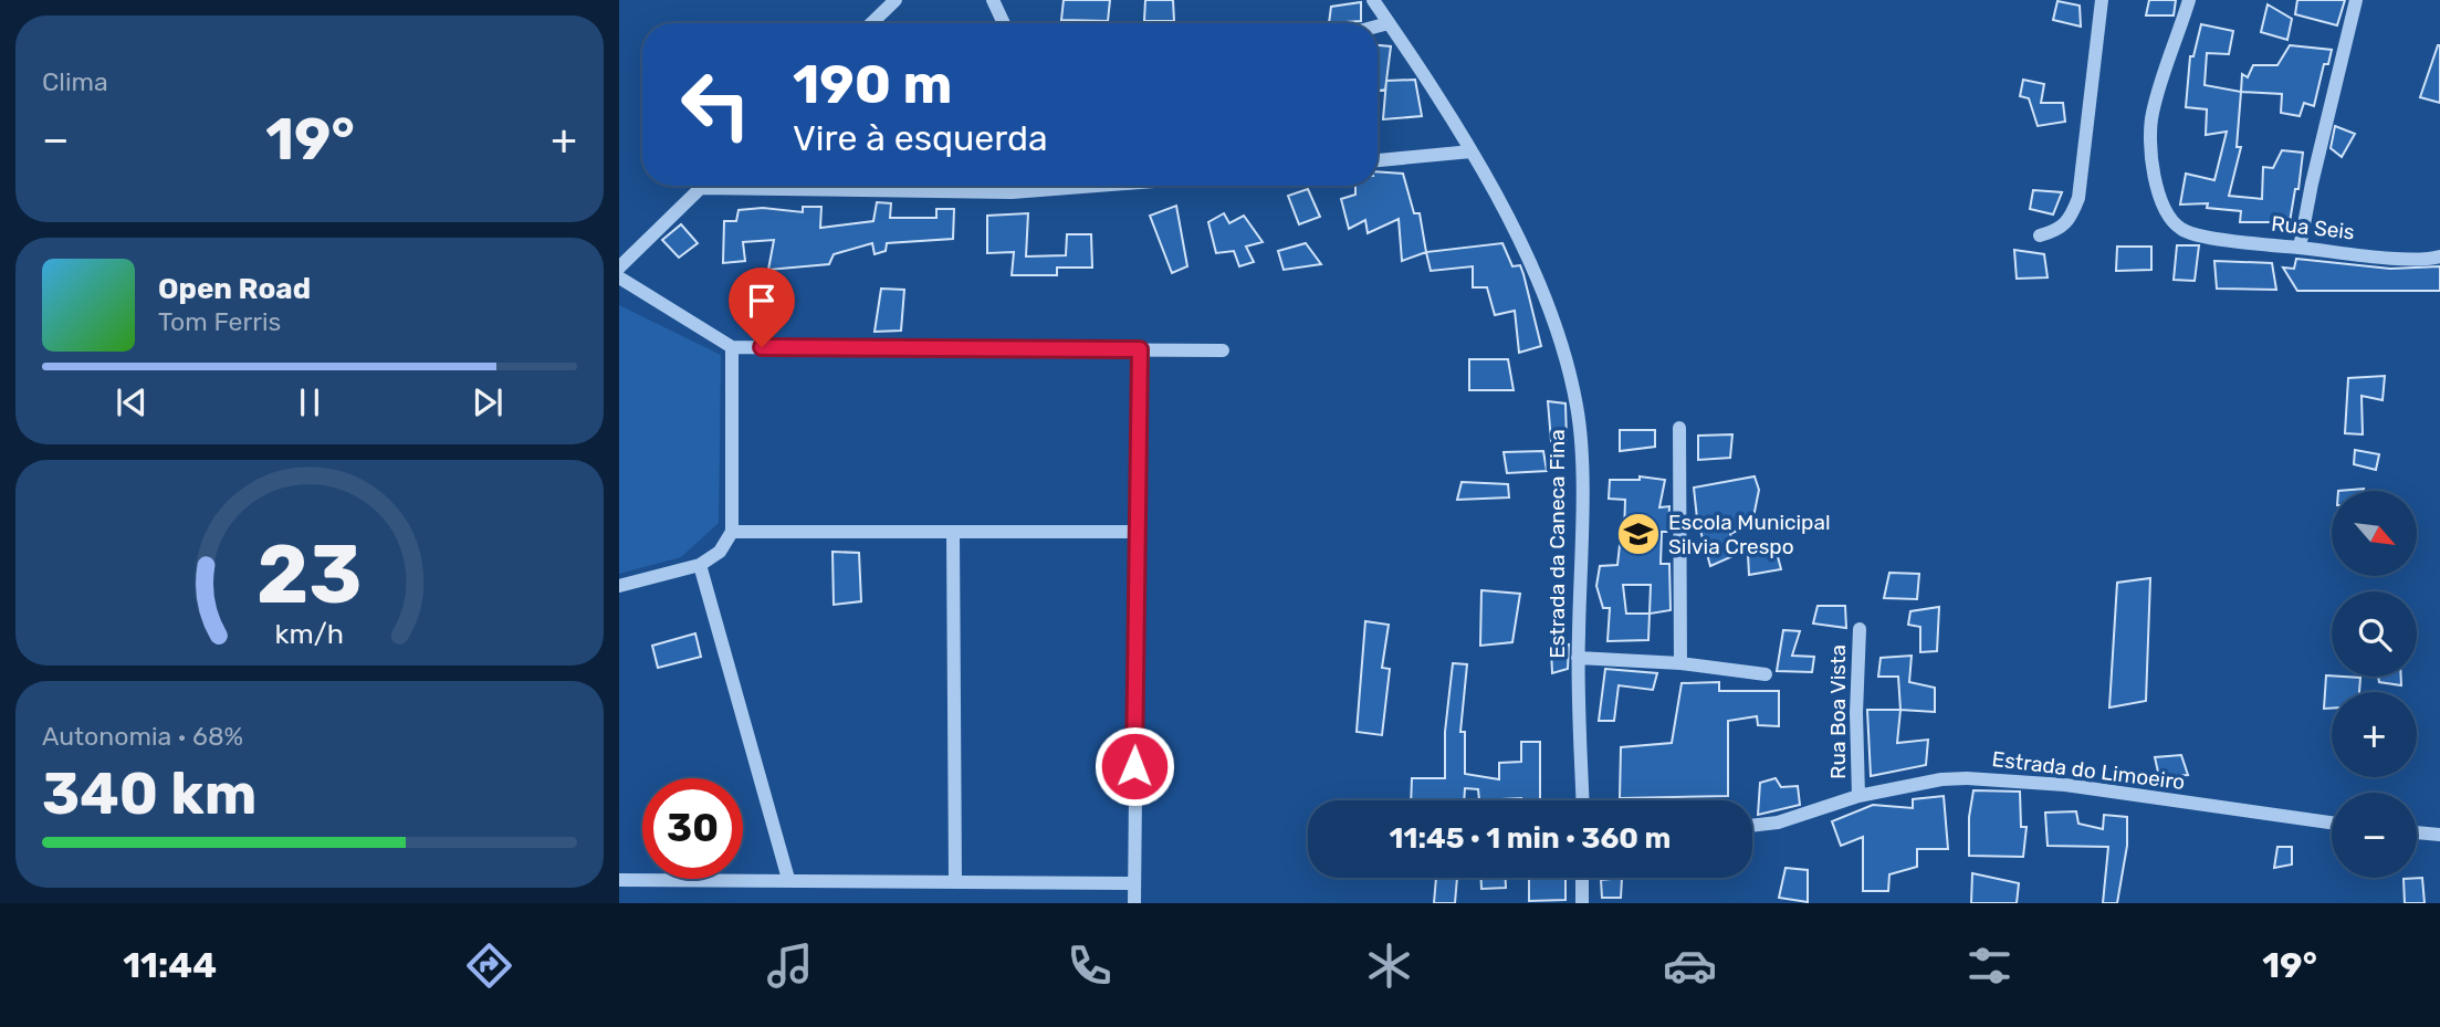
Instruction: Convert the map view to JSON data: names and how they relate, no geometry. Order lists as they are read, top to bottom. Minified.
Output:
{"streets":{"street":["Rua Seis","Estrada da Caneca Fina","Rua Boa Vista","Estrada do Limoeiro"]},"crossings":[["Rua Boa Vista","Estrada do Limoeiro"]],"places":{"school or university":["Escola Municipal Silvia Crespo"]},"north":"bottom right","page":{"tile":["Clima",["Autonomia · 68%","340 km"]],"turn":["190 m","Vire à esquerda"],"heat":["−","19°","+"],"song":["Open Road","Tom Ferris"],"map_buttons":["+","−"],"limit":"30","trip":"11:45 · 1 min · 360 m","tabs":["11:44","19°"],"gauge":["23","km/h"]}}
